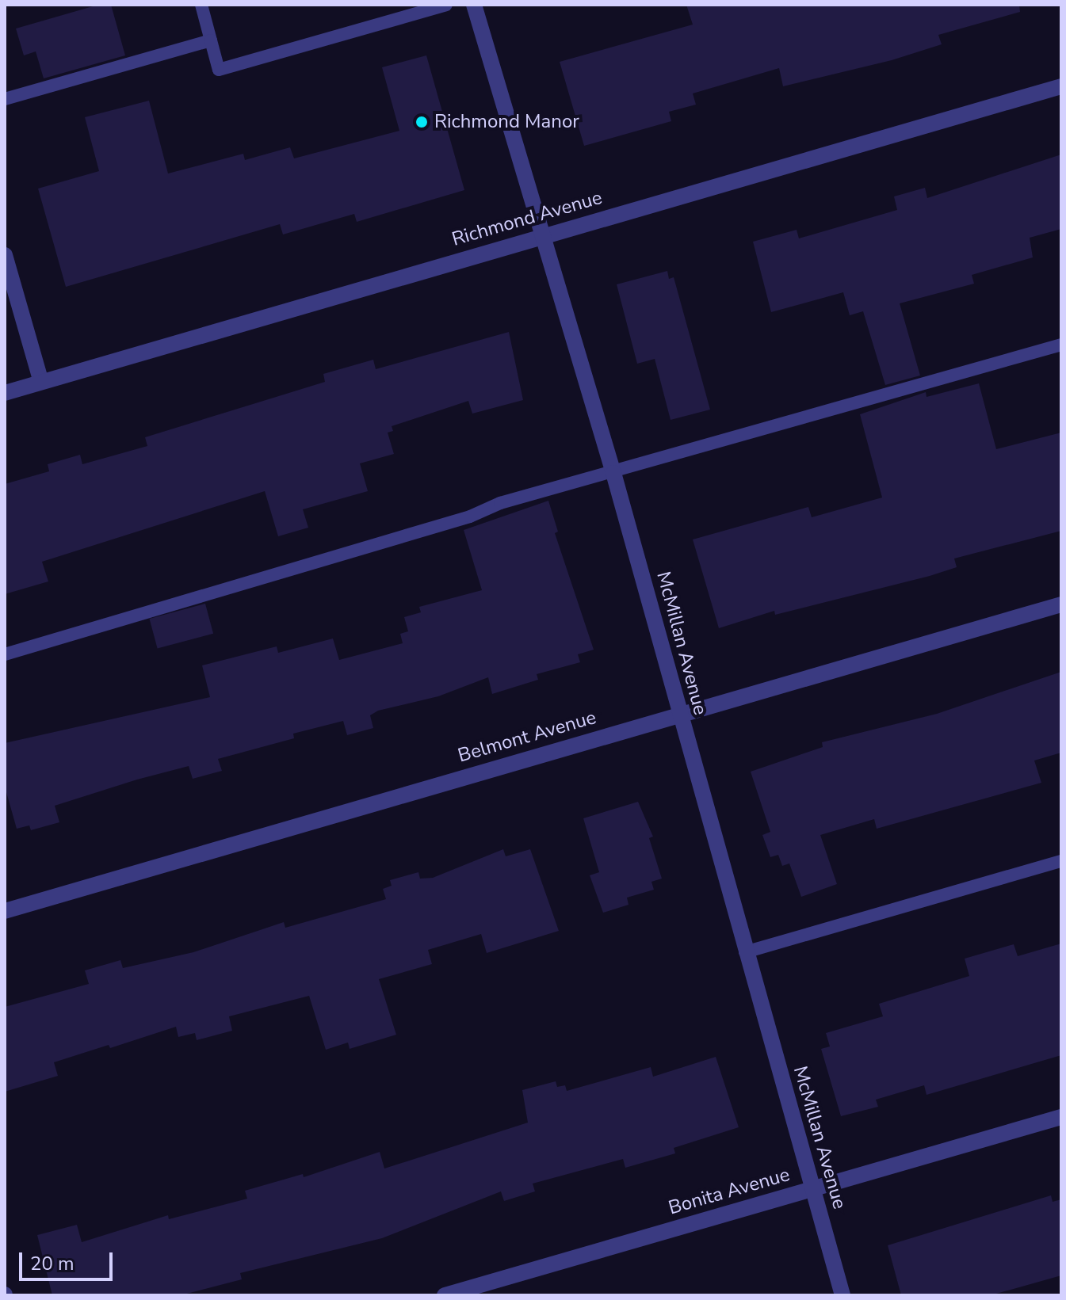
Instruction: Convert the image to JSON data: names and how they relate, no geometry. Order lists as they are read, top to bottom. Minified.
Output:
{"streets":{"street":["Richmond Avenue","McMillan Avenue","Belmont Avenue","Bonita Avenue"]},"crossings":[["Richmond Avenue","McMillan Avenue"],["McMillan Avenue","Belmont Avenue"],["McMillan Avenue","Bonita Avenue"]],"places":["Richmond Manor"],"scale_bar":"20 m"}
